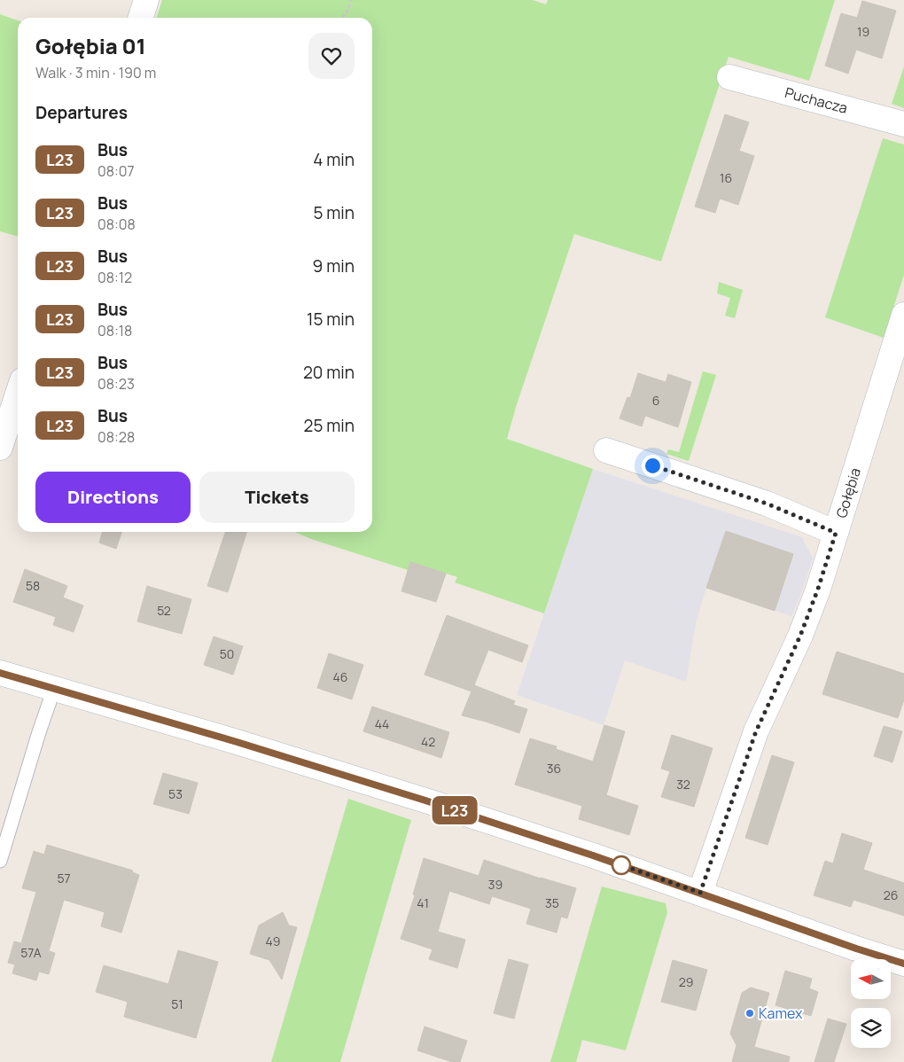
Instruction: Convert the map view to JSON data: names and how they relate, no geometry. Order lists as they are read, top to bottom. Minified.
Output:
{"streets":{"street":["Puchacza","Gołębia"]},"places":["Kamex"],"lines":["bus line L23"],"house_numbers":["19","16","6","58","52","50","46","44","42","36","32","53","57","39","26","41","35","49","57A","29","51"],"north":"left","page":{"on_map":"L23","heading":[["Gołębia 01","Walk · 3 min · 190 m"],"Departures"],"list":[{"mark":"L23","name":"Bus","note":"08:07","value":"4 min"},{"mark":"L23","name":"Bus","note":"08:08","value":"5 min"},{"mark":"L23","name":"Bus","note":"08:12","value":"9 min"},{"mark":"L23","name":"Bus","note":"08:18","value":"15 min"},{"mark":"L23","name":"Bus","note":"08:23","value":"20 min"},{"mark":"L23","name":"Bus","note":"08:28","value":"25 min"}],"buttons":["Directions","Tickets"]}}
